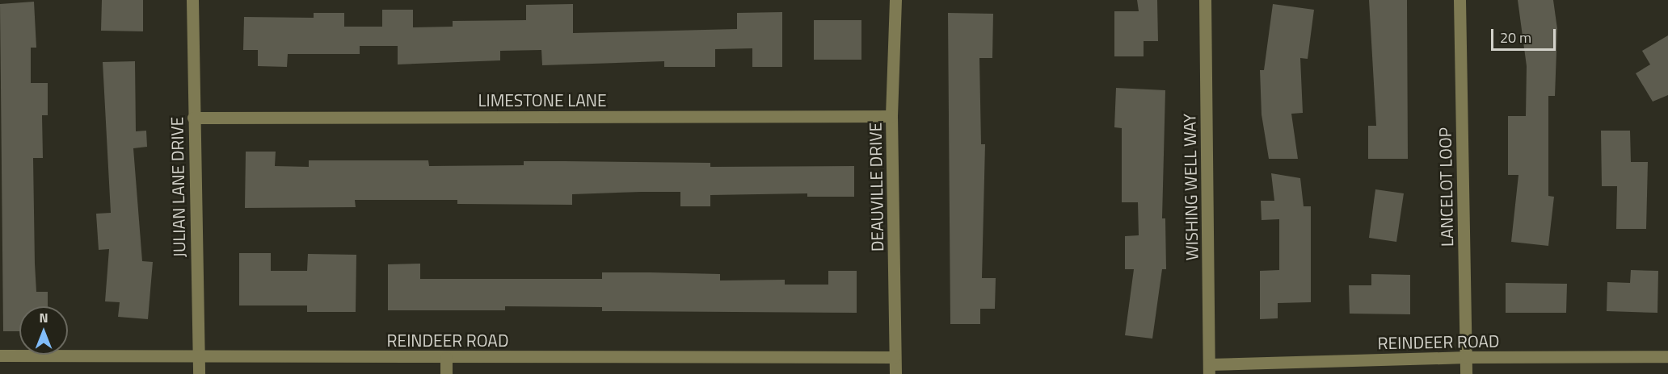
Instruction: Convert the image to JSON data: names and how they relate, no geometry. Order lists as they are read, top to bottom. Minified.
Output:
{"streets":{"street":["LIMESTONE LANE","JULIAN LANE DRIVE","DEAUVILLE DRIVE","WISHING WELL WAY","LANCELOT LOOP","REINDEER ROAD"]},"crossings":[["LIMESTONE LANE","JULIAN LANE DRIVE"],["LIMESTONE LANE","DEAUVILLE DRIVE"],["JULIAN LANE DRIVE","REINDEER ROAD"],["DEAUVILLE DRIVE","REINDEER ROAD"],["WISHING WELL WAY","REINDEER ROAD"],["LANCELOT LOOP","REINDEER ROAD"]],"scale_bar":"20 m","north":"top"}
